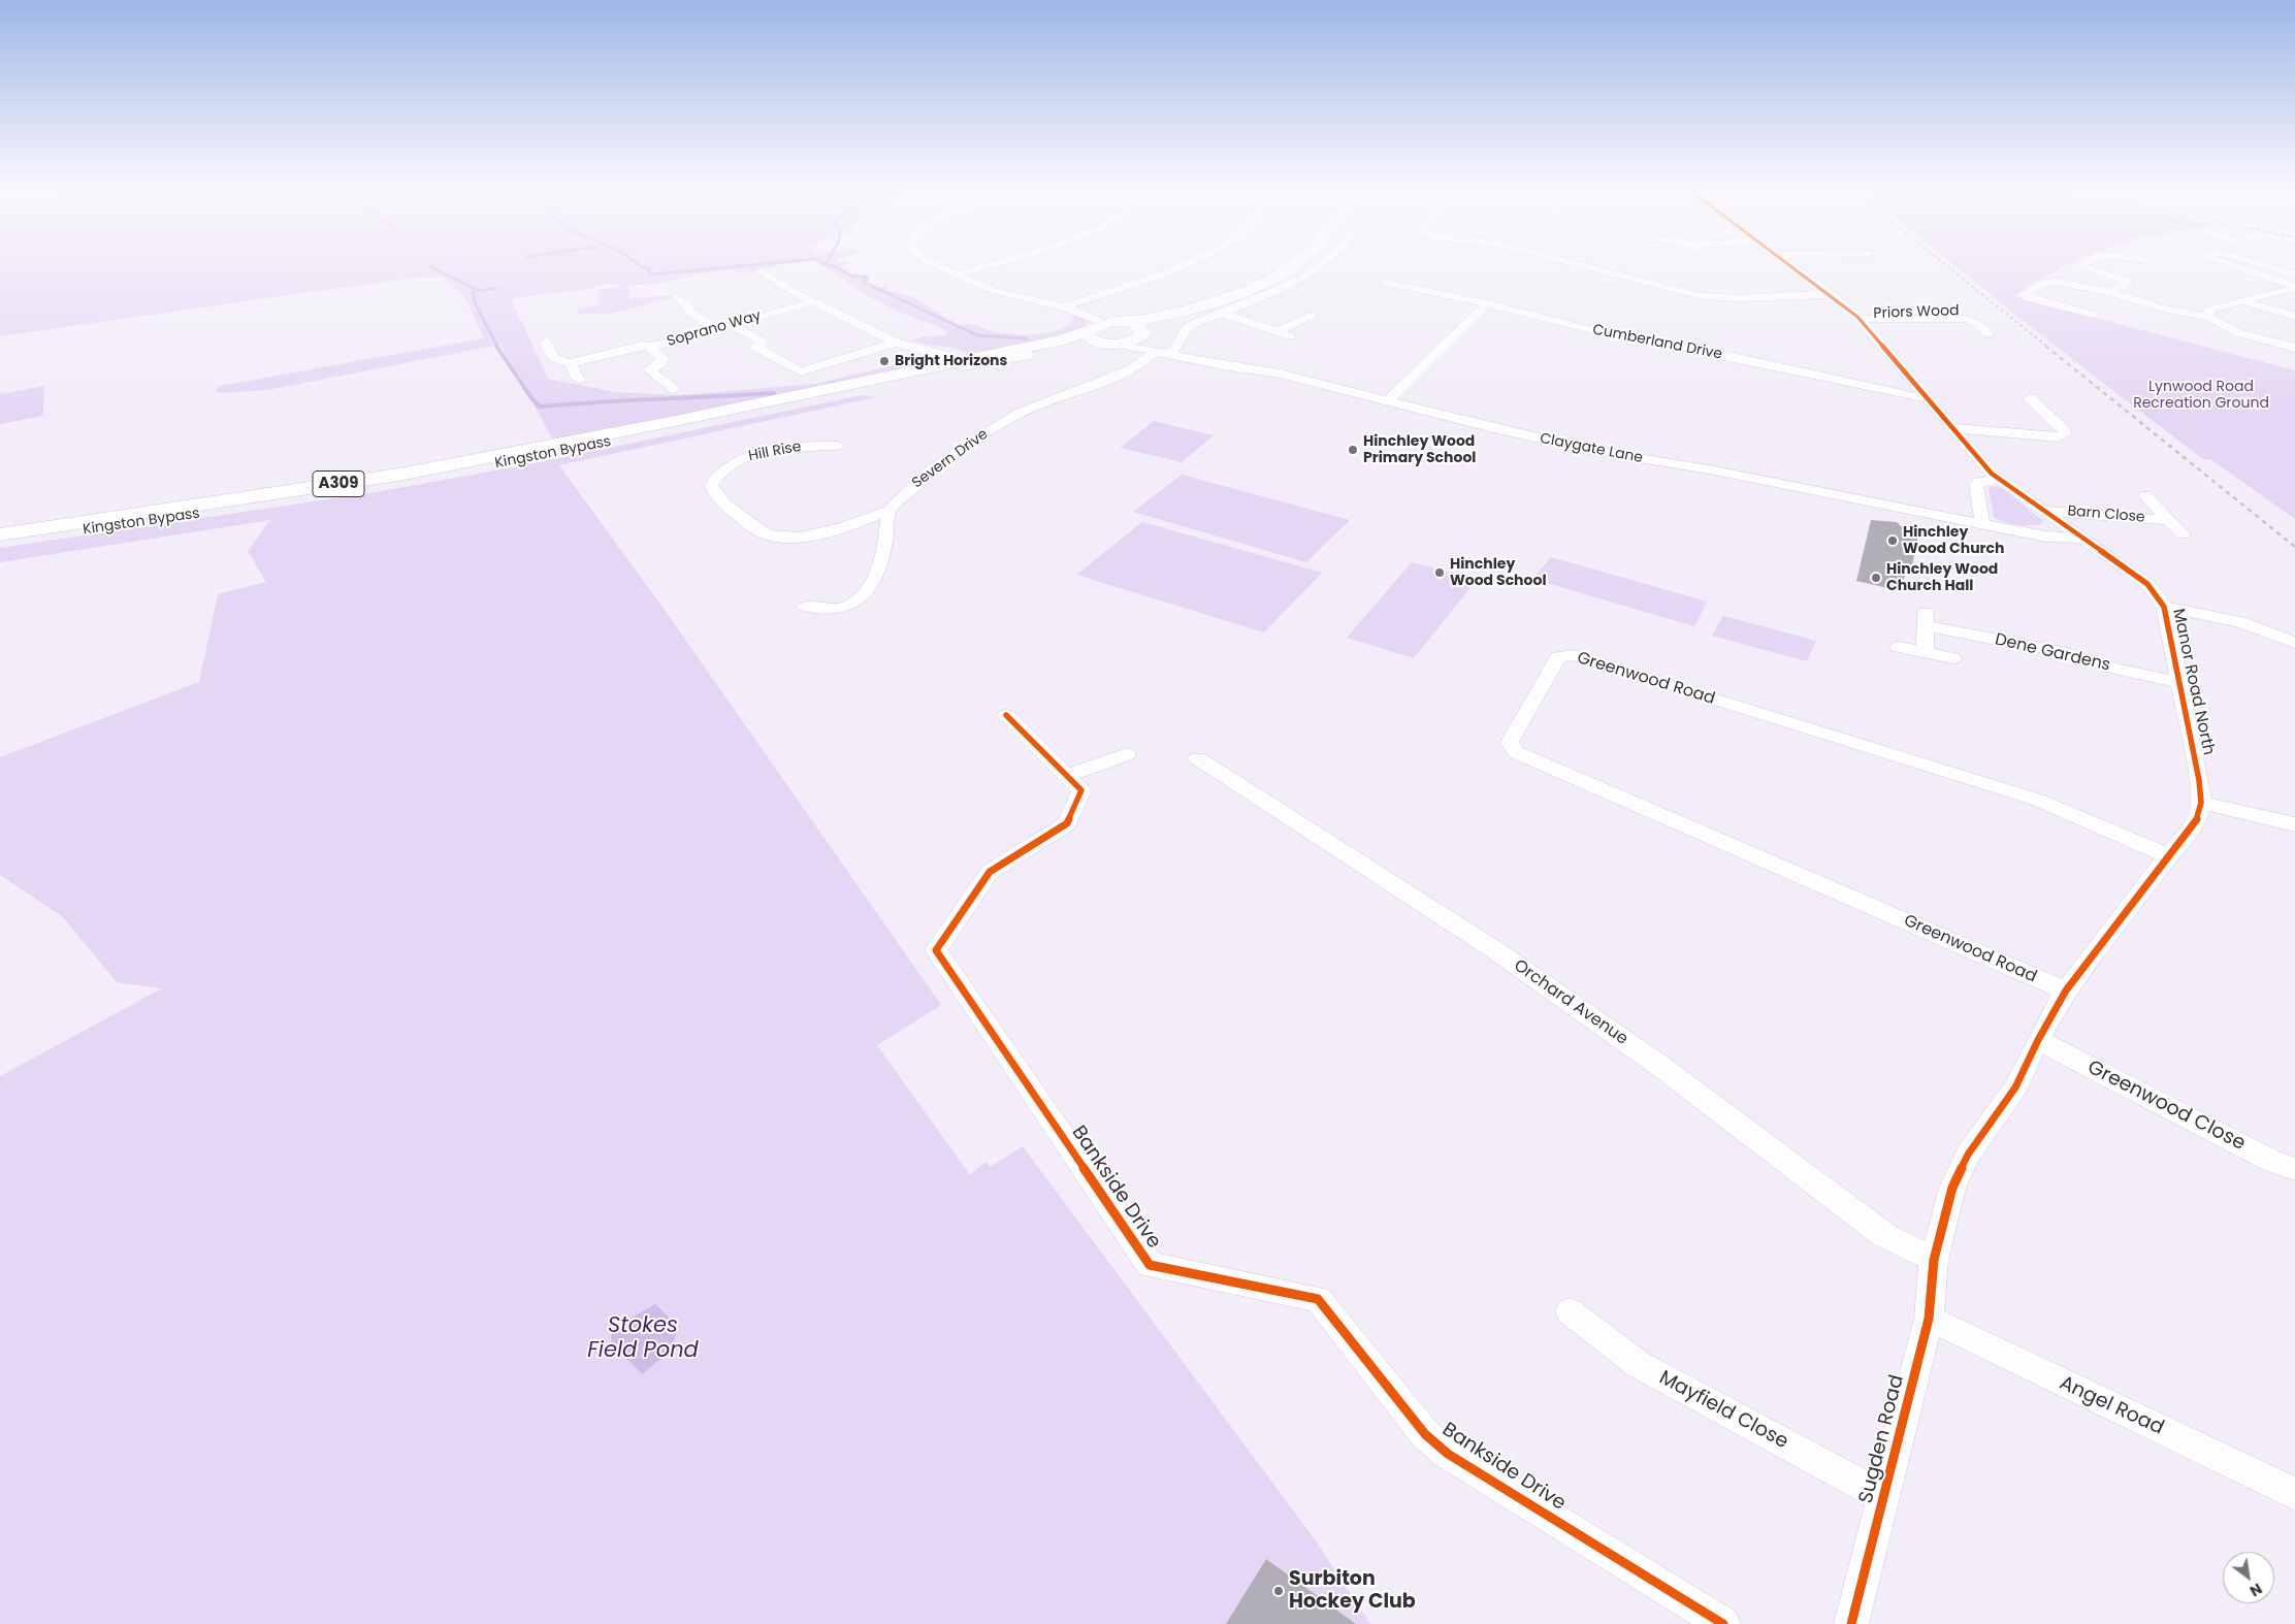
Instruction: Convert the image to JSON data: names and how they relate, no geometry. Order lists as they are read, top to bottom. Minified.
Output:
{"streets":{"highway":["Kingston Bypass","A309"],"street":["Priors Wood","Soprano Way","Cumberland Drive","Claygate Lane","Hill Rise","Severn Drive","Barn Close","Dene Gardens","Greenwood Road","Manor Road North","Orchard Avenue","Greenwood Close","Bankside Drive","Angel Road","Mayfield Close","Sugden Road"]},"crossings":[["Priors Wood","Manor Road North"],["Cumberland Drive","Manor Road North"],["Claygate Lane","Kingston Bypass"],["Claygate Lane","Severn Drive"],["Claygate Lane","Manor Road North"],["Hill Rise","Severn Drive"],["Barn Close","Manor Road North"],["Dene Gardens","Manor Road North"],["Greenwood Road","Manor Road North"],["Manor Road North","Orchard Avenue"],["Manor Road North","Greenwood Close"],["Manor Road North","Sugden Road"],["Orchard Avenue","Sugden Road"],["Angel Road","Sugden Road"],["Mayfield Close","Sugden Road"]],"water":["Stokes Field Pond"],"parks":["Lynwood Road Recreation Ground"],"places":["Bright Horizons","Hinchley Wood Primary School","Hinchley Wood Church","Hinchley Wood School","Hinchley Wood Church Hall","Surbiton Hockey Club"],"north":"bottom right"}
